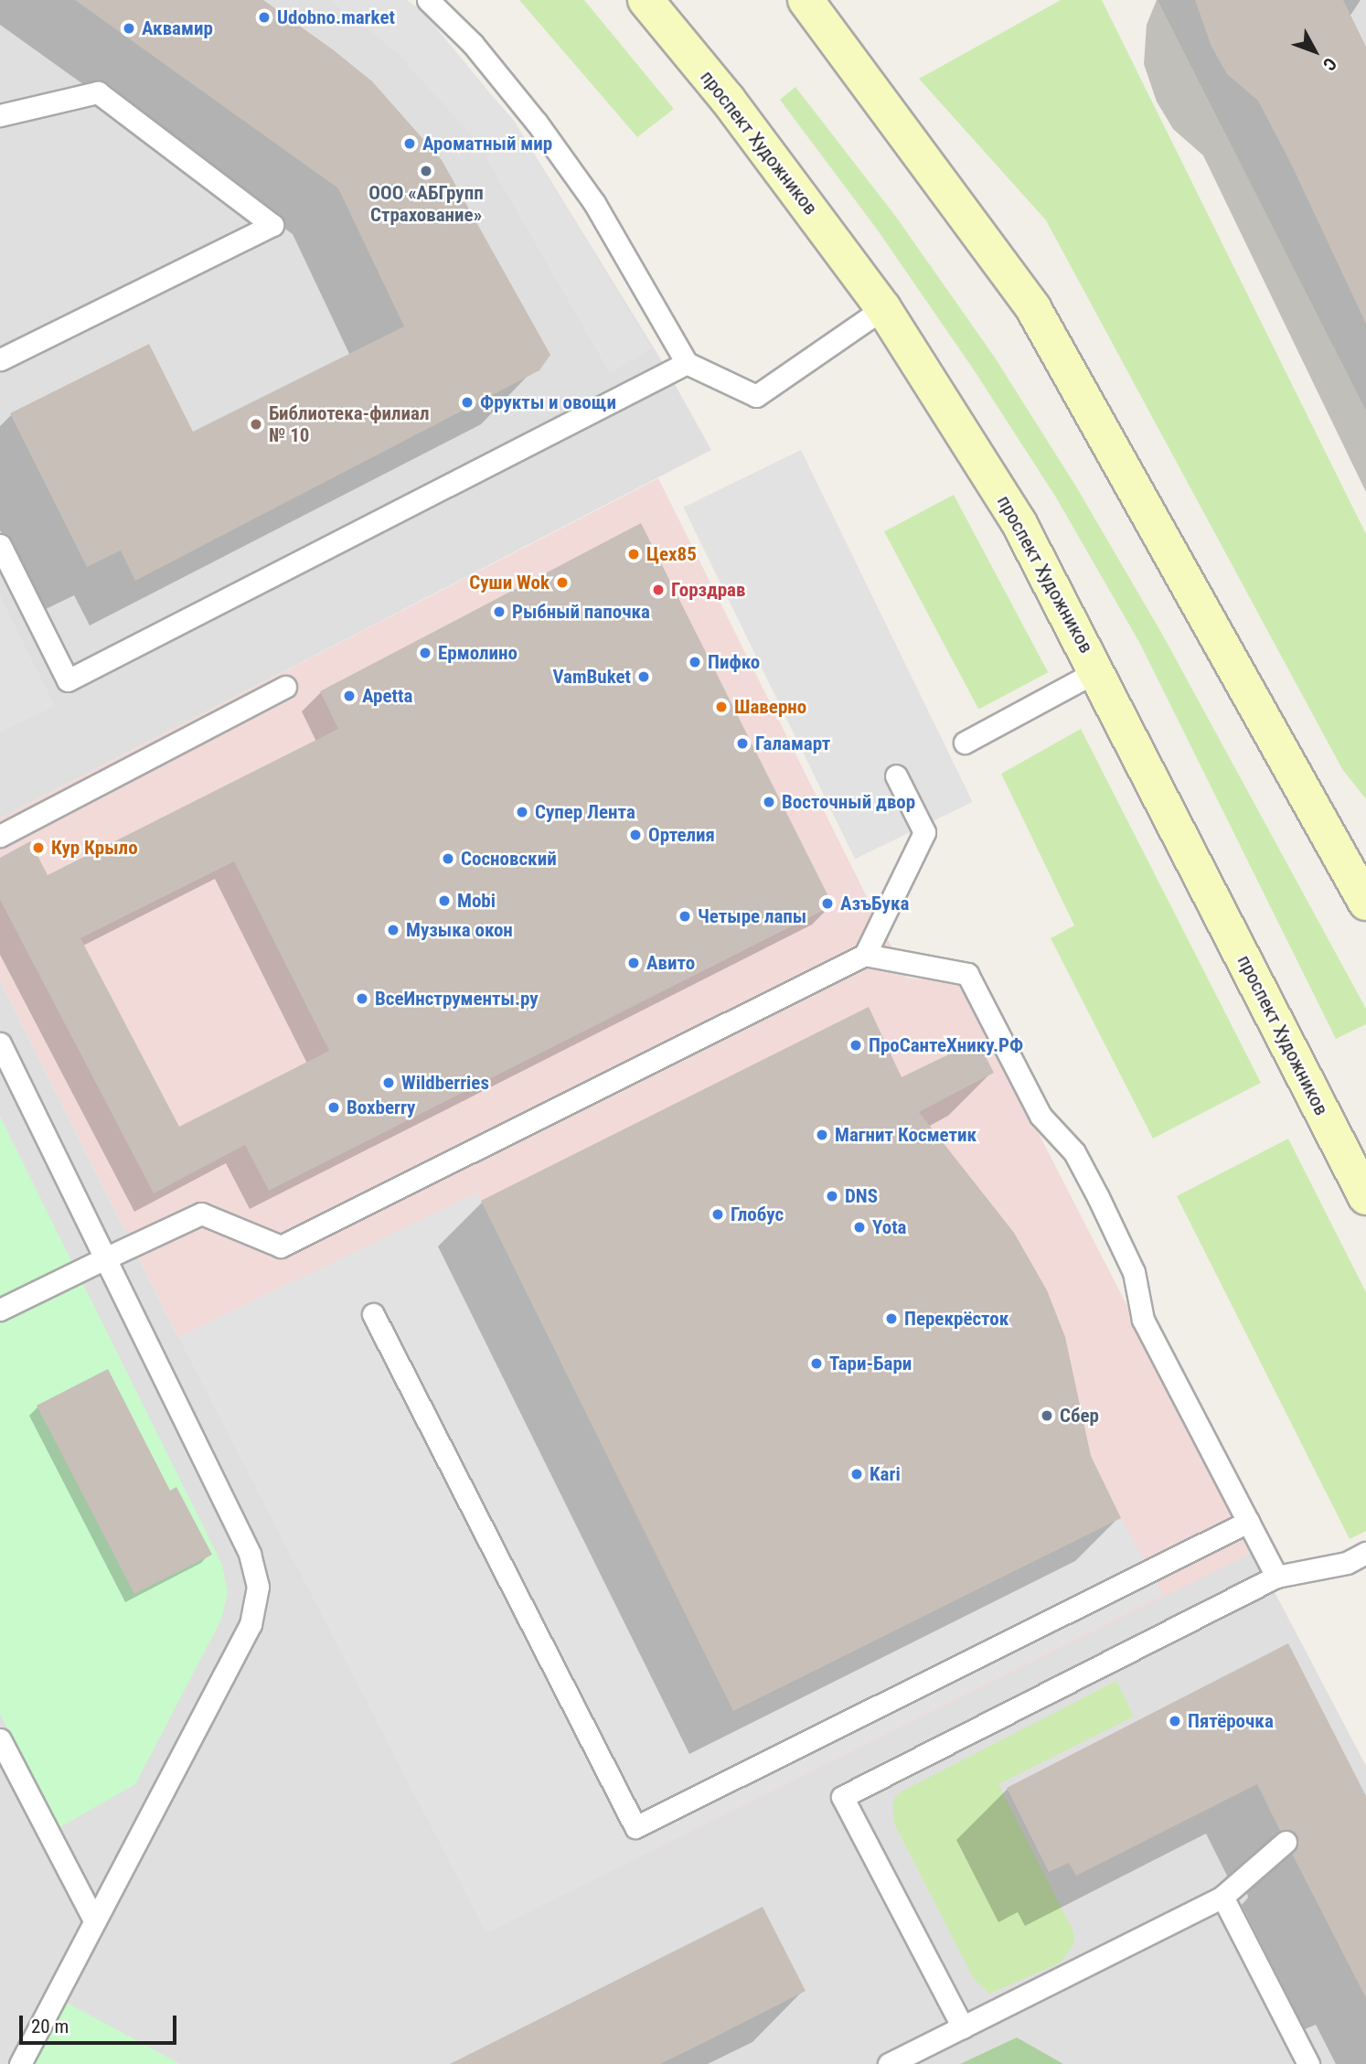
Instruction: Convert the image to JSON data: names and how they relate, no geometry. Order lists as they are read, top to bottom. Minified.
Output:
{"streets":{"street":["проспект Художников"]},"places":["Udobno.market","Аквамир","Ароматный мир","ООО «АБГрупп Страхование»","Фрукты и овощи","Библиотека-филиал № 10","Цех85","Суши Wok","Горздрав","Рыбный папочка","Ермолино","Пифко","VamBuket","Apetta","Шаверно","Галамарт","Восточный двор","Супер Лента","Ортелия","Кур Крыло","Сосновский","Mobi","АзъБука","Четыре лапы","Музыка окон","Авито","ВсеИнструменты.ру","ПроСантеХнику.РФ","Wildberries","Boxberry","Магнит Косметик","DNS","Глобус","Yota","Перекрёсток","Тари-Бари","Сбер","Kari","Пятёрочка"],"scale_bar":"20 m","north":"bottom right"}
